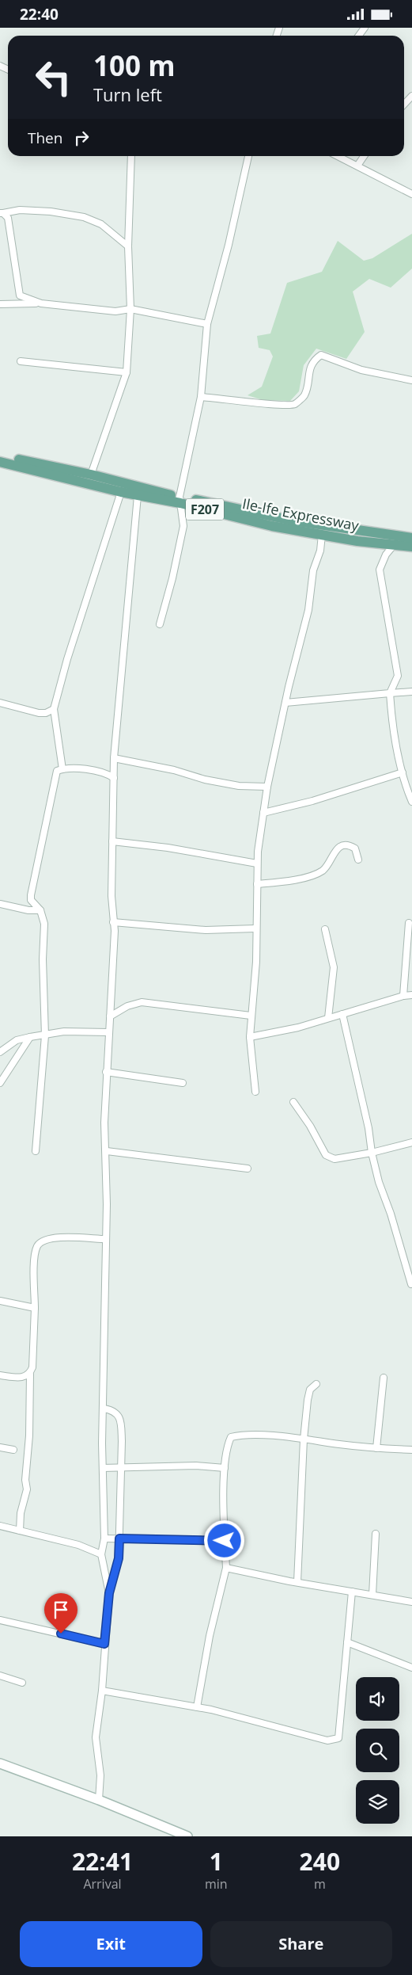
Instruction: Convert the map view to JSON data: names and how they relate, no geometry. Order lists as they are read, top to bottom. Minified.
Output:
{"streets":{"main road":["F207","Ile-Ife Expressway"]},"page":{"status":"22:40","turn":["100 m","Turn left"],"then":"Then","eta":["22:41","Arrival","1","min","240","m"],"buttons":["Exit","Share"]}}
